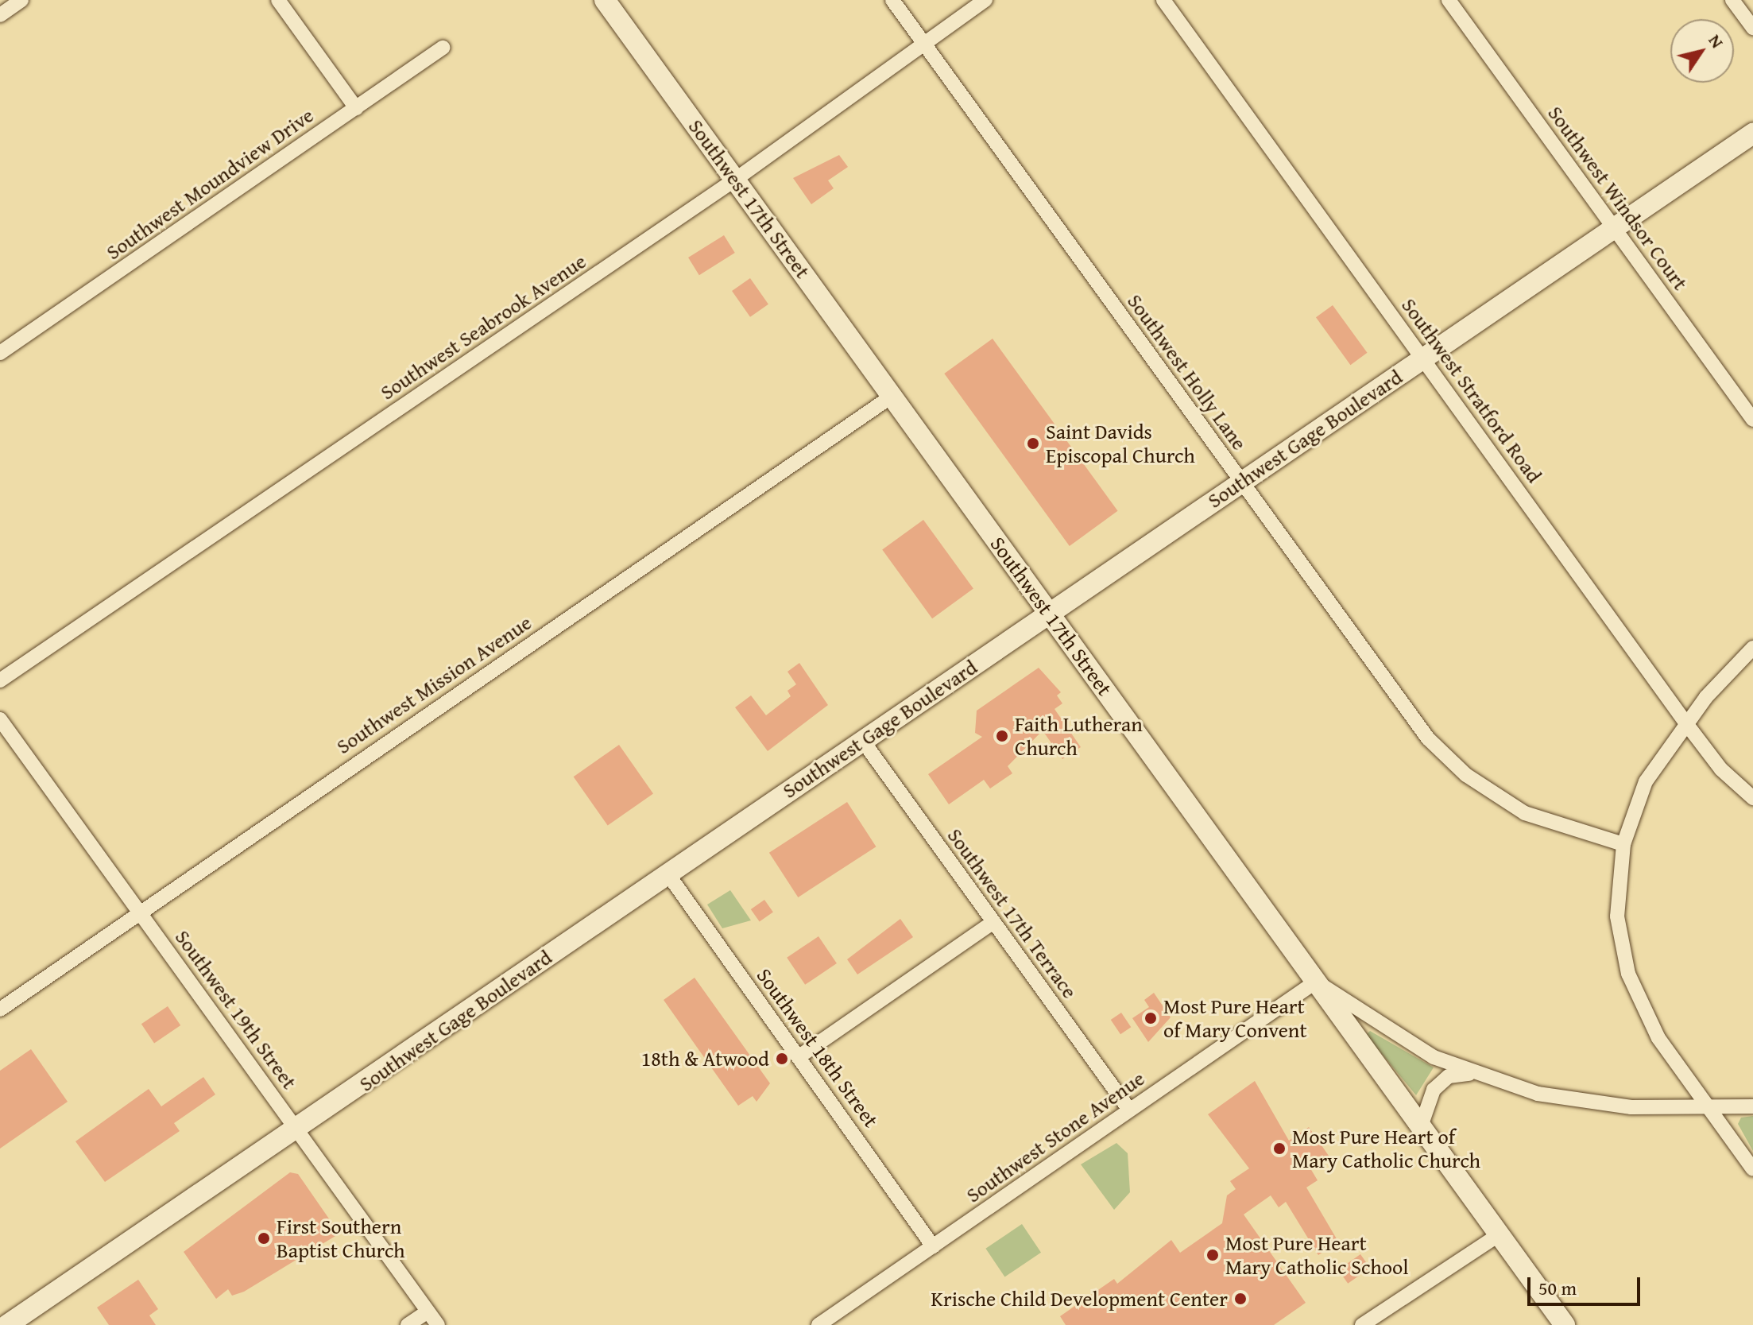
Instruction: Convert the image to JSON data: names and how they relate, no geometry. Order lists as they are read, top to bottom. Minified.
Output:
{"streets":{"main road":["Southwest 17th Street","Southwest Gage Boulevard"],"street":["Southwest Moundview Drive","Southwest Windsor Court","Southwest Seabrook Avenue","Southwest Holly Lane","Southwest Stratford Road","Southwest Mission Avenue","Southwest 17th Terrace","Southwest 19th Street","Southwest 18th Street","Southwest Stone Avenue"]},"crossings":[["Southwest Windsor Court","Southwest Gage Boulevard"],["Southwest 17th Street","Southwest Seabrook Avenue"],["Southwest 17th Street","Southwest Gage Boulevard"],["Southwest 17th Street","Southwest Mission Avenue"],["Southwest 17th Street","Southwest Stone Avenue"],["Southwest Seabrook Avenue","Southwest Holly Lane"],["Southwest Holly Lane","Southwest Gage Boulevard"],["Southwest Stratford Road","Southwest Gage Boulevard"],["Southwest Gage Boulevard","Southwest 17th Terrace"],["Southwest Gage Boulevard","Southwest 19th Street"],["Southwest Gage Boulevard","Southwest 18th Street"],["Southwest Mission Avenue","Southwest 19th Street"],["Southwest 17th Terrace","Southwest Stone Avenue"],["Southwest 18th Street","Southwest Stone Avenue"]],"places":["Saint Davids Episcopal Church","Faith Lutheran Church","Most Pure Heart of Mary Convent","18th & Atwood","Most Pure Heart of Mary Catholic Church","First Southern Baptist Church","Most Pure Heart Mary Catholic School","Krische Child Development Center"],"scale_bar":"50 m","north":"top right"}
